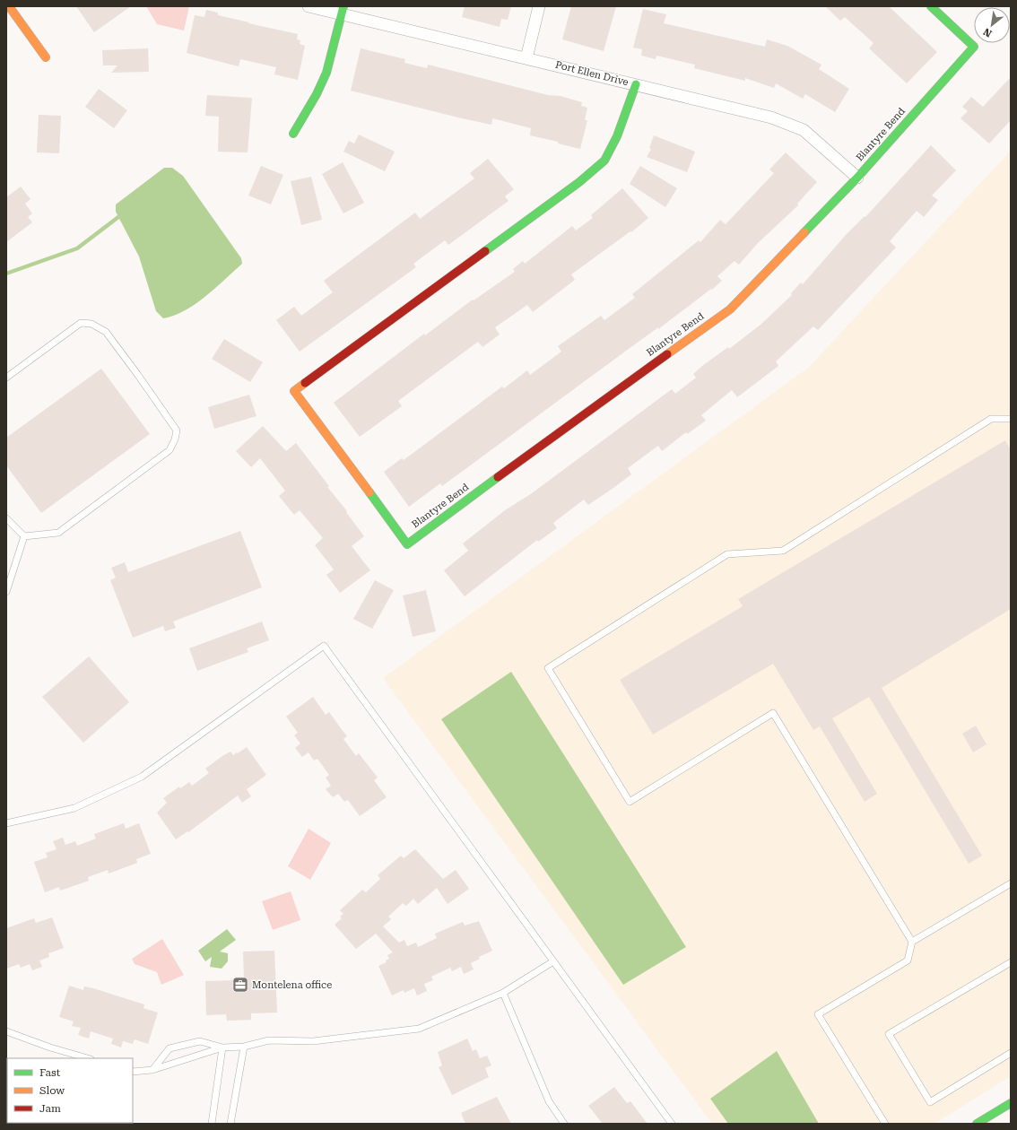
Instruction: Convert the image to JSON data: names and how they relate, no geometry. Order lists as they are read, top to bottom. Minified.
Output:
{"streets":{"street":["Port Ellen Drive","Blantyre Bend"]},"crossings":[["Port Ellen Drive","Blantyre Bend"]],"places":{"office":["Montelena office"]},"legend":["Fast","Slow","Jam"],"north":"bottom left"}
